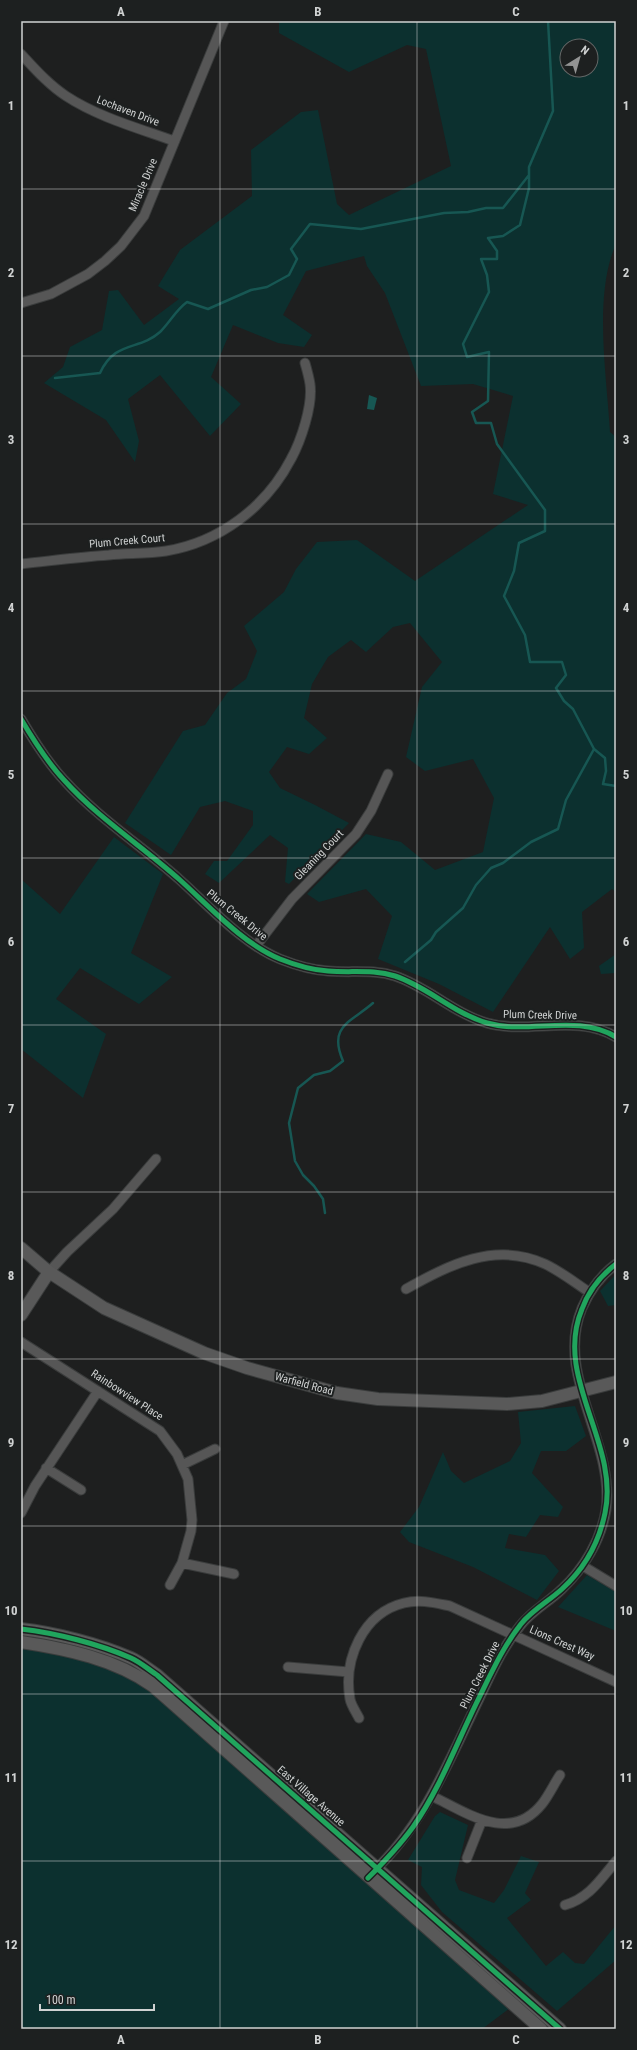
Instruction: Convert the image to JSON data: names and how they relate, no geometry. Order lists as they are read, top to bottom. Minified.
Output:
{"streets":{"street":["Lochaven Drive","Miracle Drive","Plum Creek Court","Gleaning Court","Plum Creek Drive","Warfield Road","Rainbowview Place","Lions Crest Way","East Village Avenue"]},"crossings":[["Lochaven Drive","Miracle Drive"],["Gleaning Court","Plum Creek Drive"],["Plum Creek Drive","Warfield Road"],["Plum Creek Drive","Lions Crest Way"],["Plum Creek Drive","East Village Avenue"]],"scale_bar":"100 m","north":"top right","grid":{"columns":["A","B","C"],"rows":["1","2","3","4","5","6","7","8","9","10","11","12"]}}
